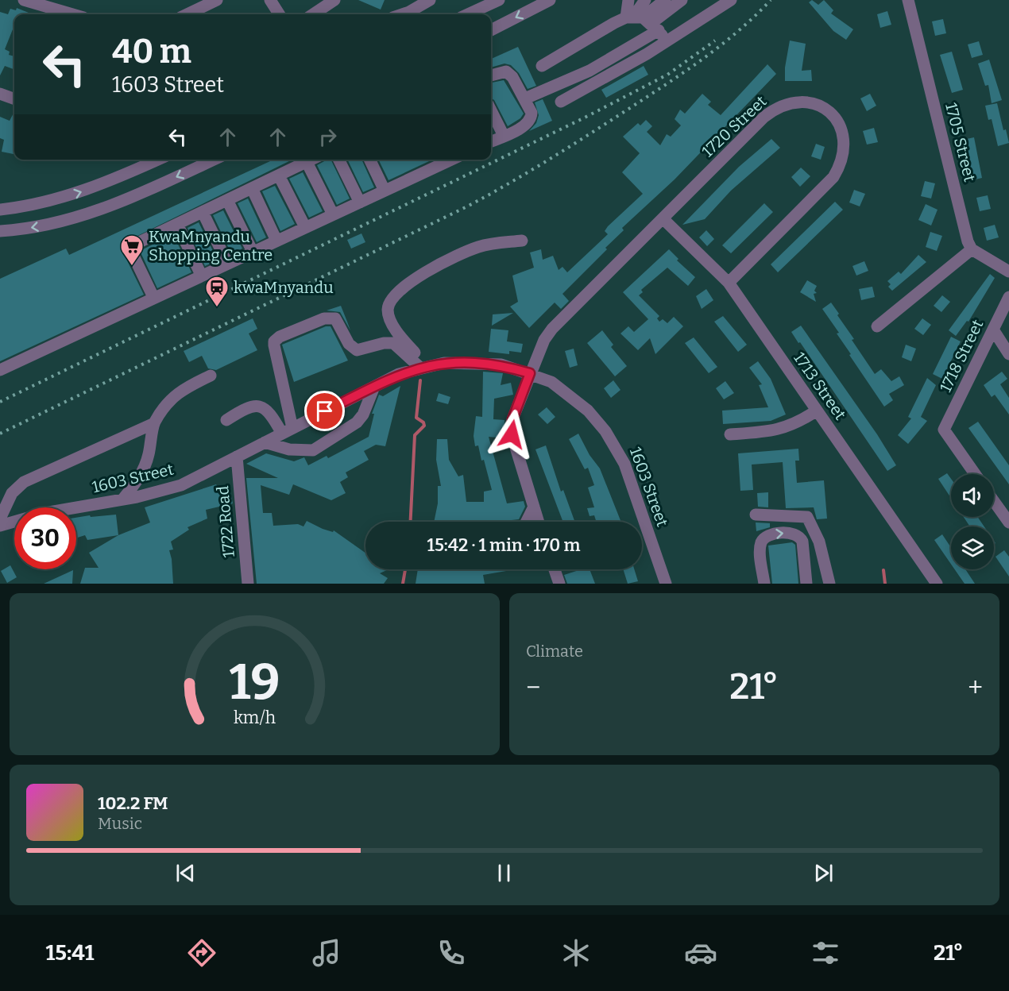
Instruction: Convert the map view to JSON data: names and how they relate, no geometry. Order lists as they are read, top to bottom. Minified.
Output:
{"streets":{"street":["1720 Street","1705 Street","1718 Street","1713 Street","1603 Street","1722 Road"]},"crossings":[["1720 Street","1713 Street"],["1720 Street","1603 Street"],["1603 Street","1722 Road"]],"places":{"supermarket":["KwaMnyandu Shopping Centre"],"station":["kwaMnyandu"]},"page":{"turn":["40 m","1603 Street"],"limit":"30","trip":"15:42 · 1 min · 170 m","tile":"Climate","heat":["−","21°","+"],"song":["102.2 FM","Music"],"tabs":["15:41","21°"],"gauge":["19","km/h"]}}
